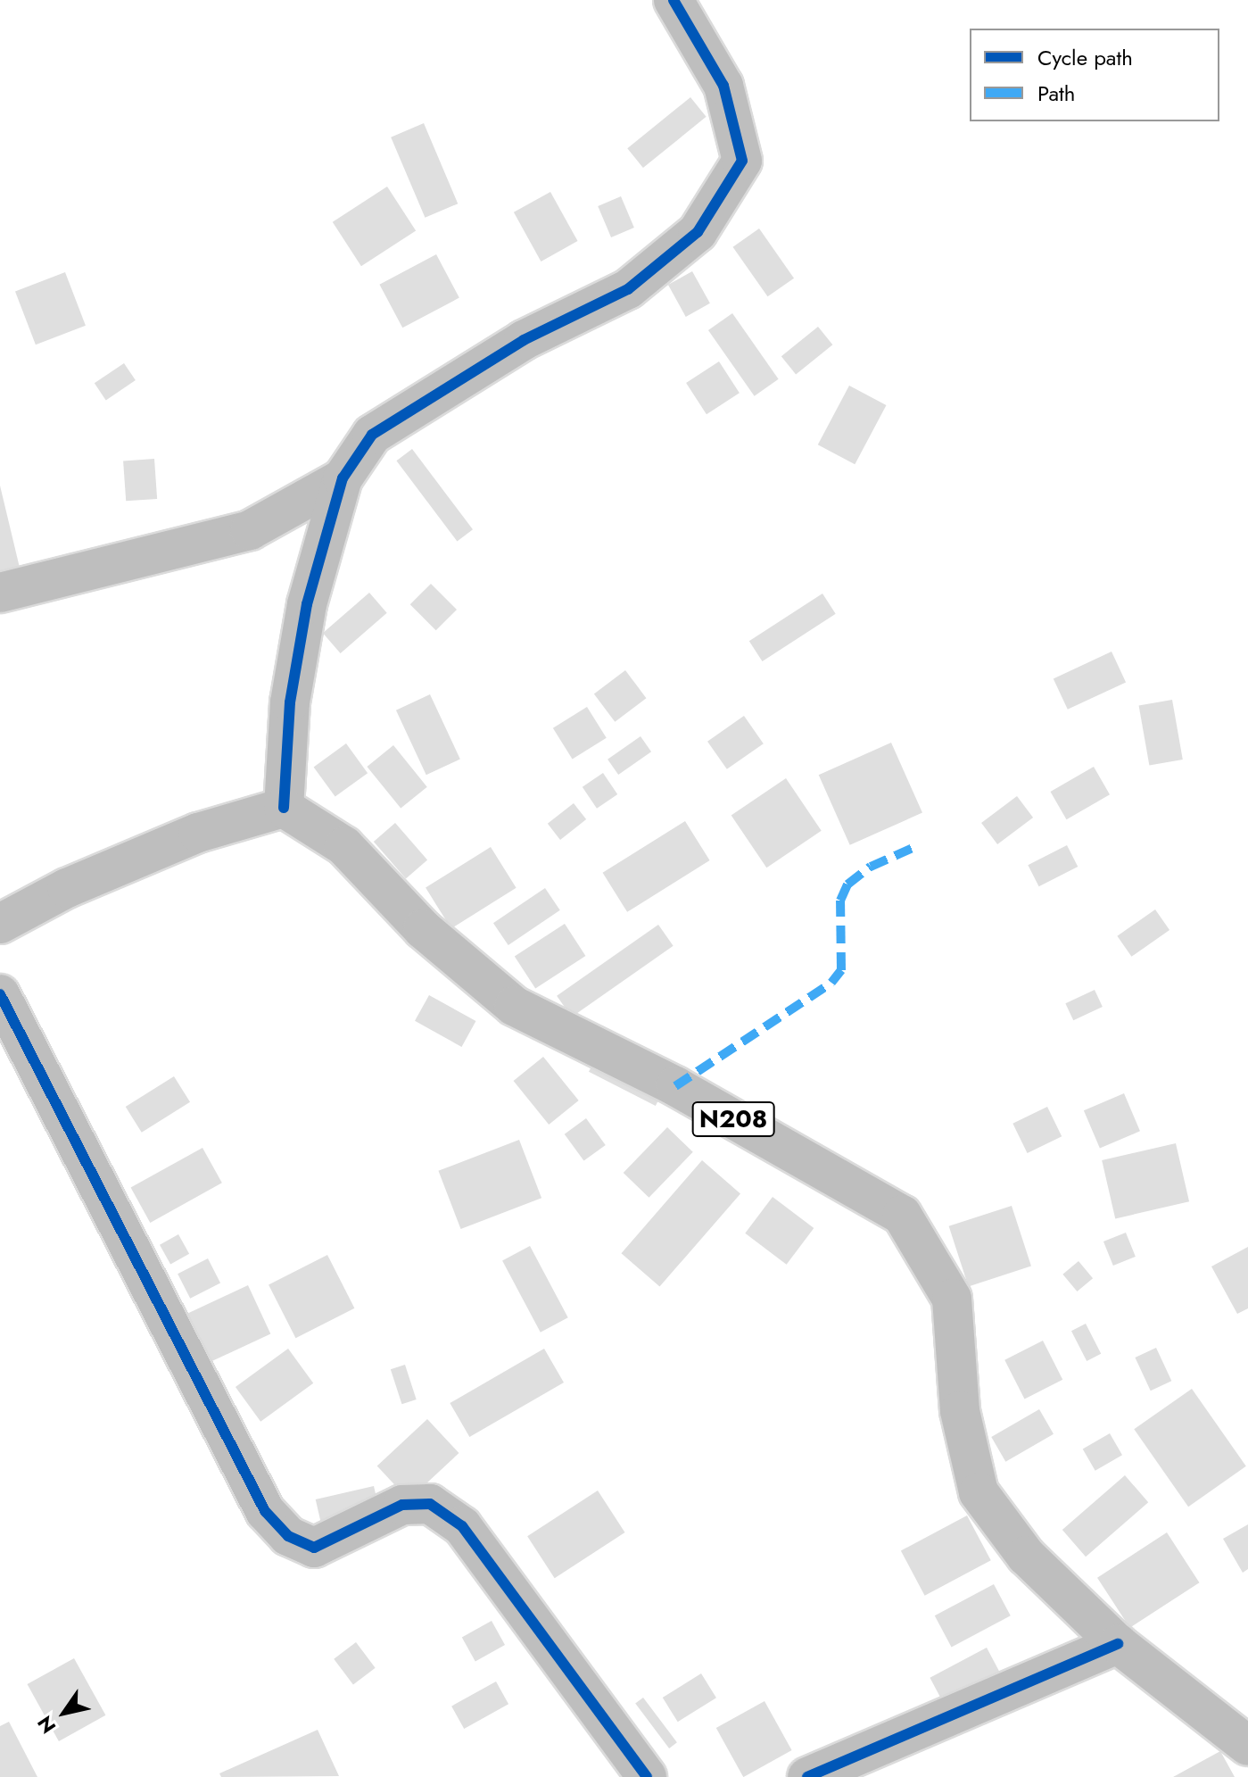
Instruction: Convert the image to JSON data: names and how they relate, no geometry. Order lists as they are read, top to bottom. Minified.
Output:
{"streets":{"main road":["N208"]},"legend":["Cycle path","Path"],"north":"bottom left"}
